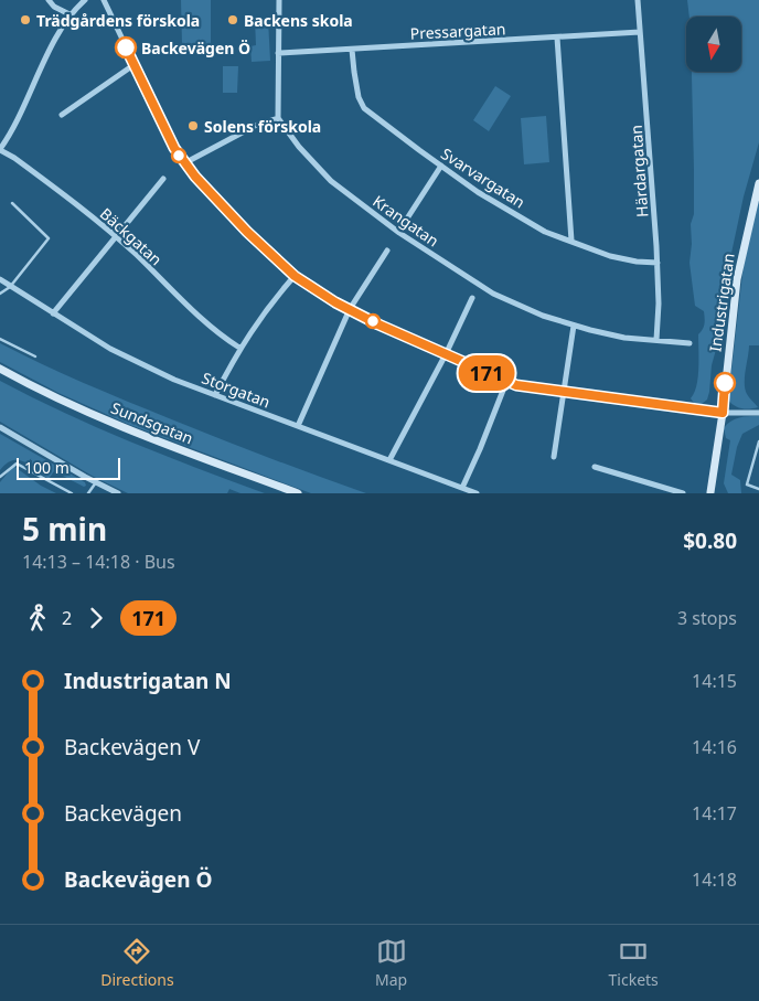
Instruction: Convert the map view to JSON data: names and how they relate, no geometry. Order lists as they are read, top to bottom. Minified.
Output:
{"streets":{"main road":["Industrigatan","Sundsgatan"],"street":["Pressargatan","Härdargatan","Svarvargatan","Krangatan","Bäckgatan","Storgatan"]},"crossings":[["Pressargatan","Härdargatan"],["Pressargatan","Svarvargatan"],["Härdargatan","Svarvargatan"],["Härdargatan","Krangatan"]],"places":["Trädgårdens förskola","Backens skola","Backevägen Ö","Solens förskola"],"lines":["bus line 171"],"scale_bar":"100 m","north":"bottom","page":{"on_map":"171","scale":"100 m","heading":["5 min","14:13 – 14:18 · Bus","$0.80"],"legs":["2","171","3 stops"],"list":[{"name":"Industrigatan N","value":"14:15"},{"name":"Backevägen V","value":"14:16"},{"name":"Backevägen","value":"14:17"},{"name":"Backevägen Ö","value":"14:18"}],"tabs":["Directions","Map","Tickets"]}}
